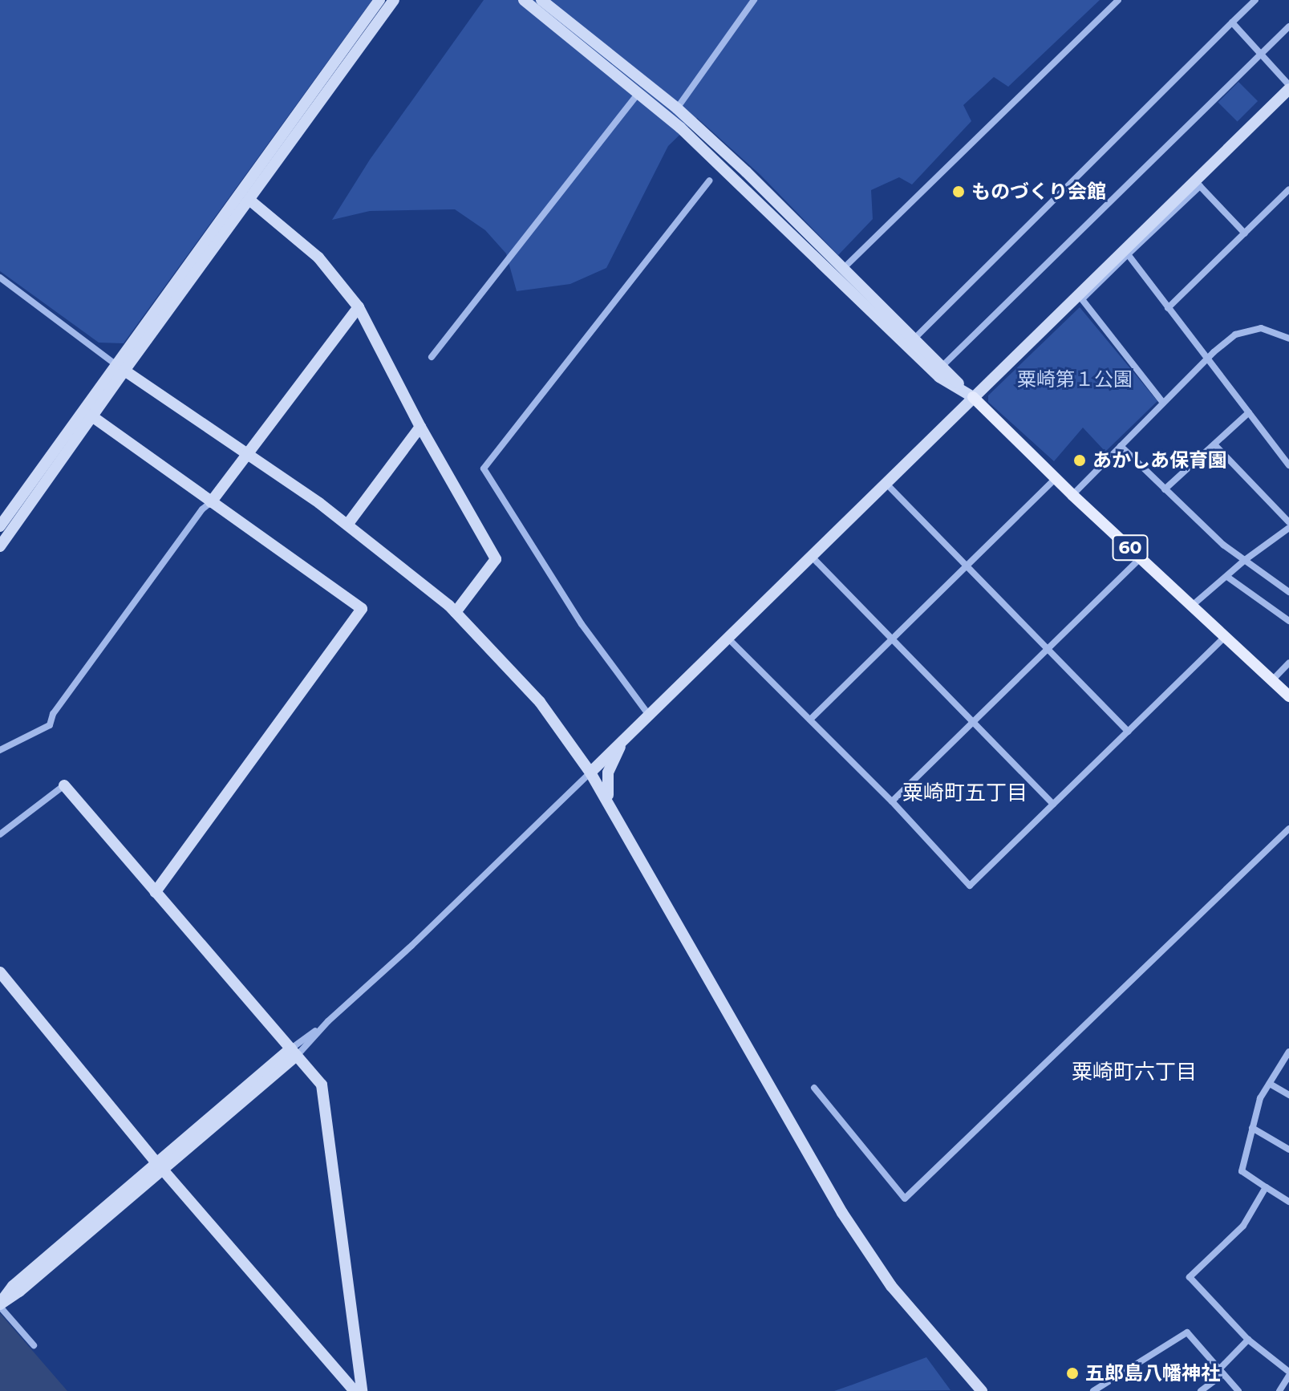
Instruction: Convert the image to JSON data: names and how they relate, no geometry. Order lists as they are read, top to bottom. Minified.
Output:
{"streets":{"main road":["60"]},"districts":["粟崎町五丁目","粟崎町六丁目"],"parks":["粟崎第１公園"],"places":["ものづくり会館","あかしあ保育園","五郎島八幡神社"]}
